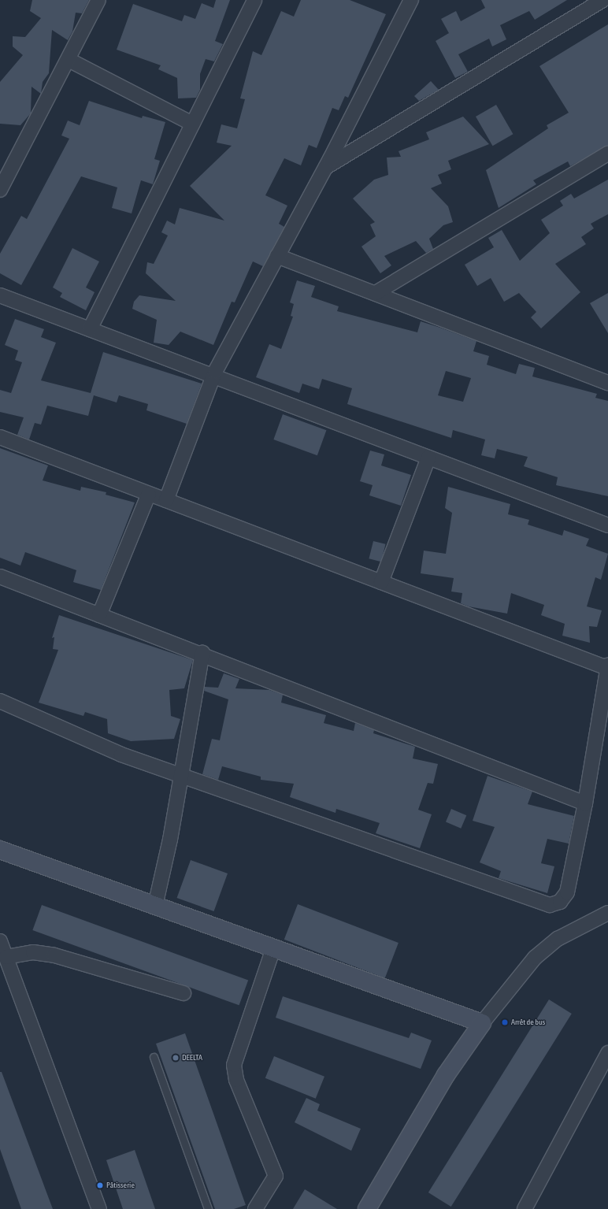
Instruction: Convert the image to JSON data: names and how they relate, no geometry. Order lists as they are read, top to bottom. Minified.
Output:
{"places":["Arrêt de bus","DEELTA","Pâtisserie"]}
